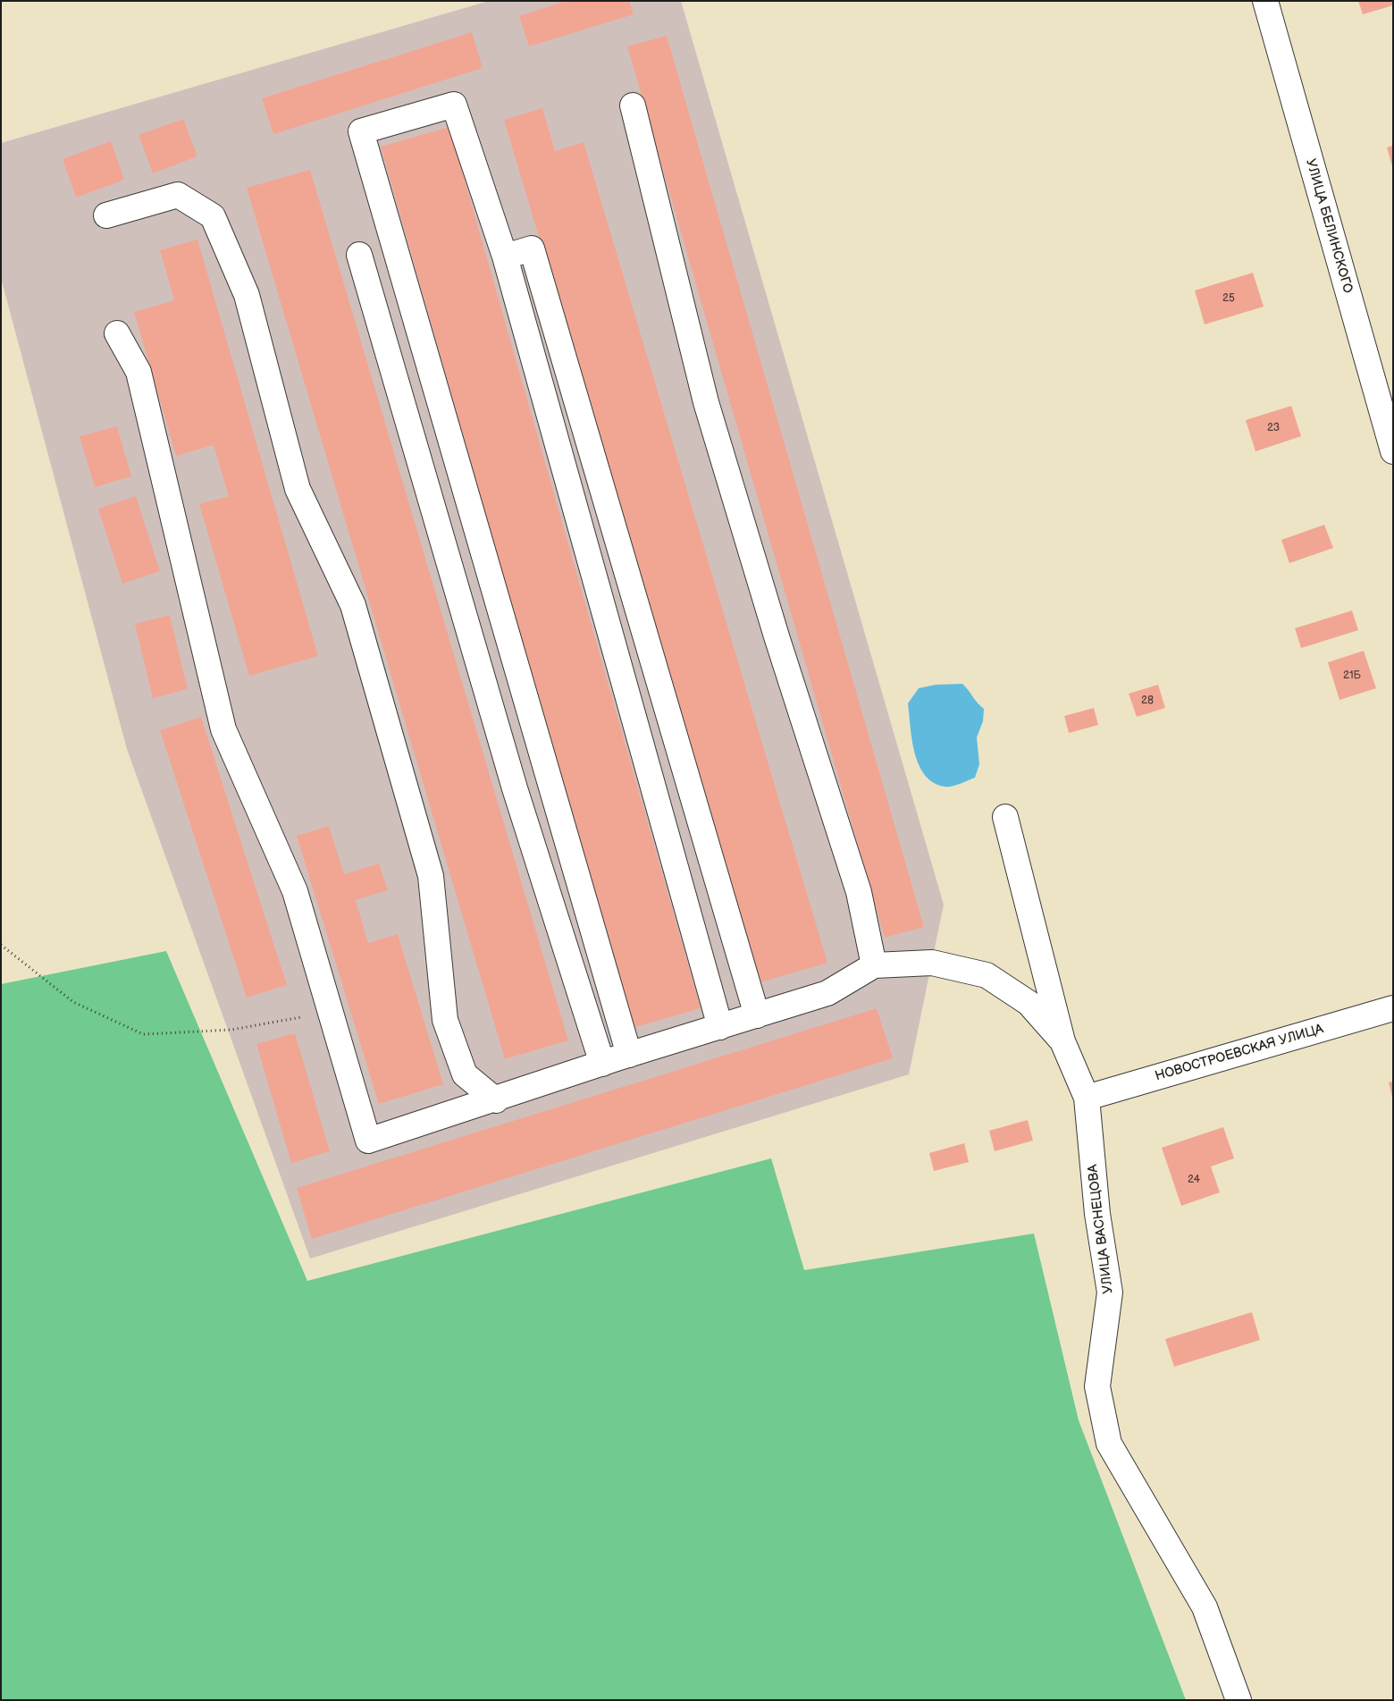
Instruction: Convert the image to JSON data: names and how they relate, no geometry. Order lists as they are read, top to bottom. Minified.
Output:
{"streets":{"street":["УЛИЦА БЕЛИНСКОГО","НОВОСТРОЕВСКАЯ УЛИЦА","УЛИЦА ВАСНЕЦОВА"]},"crossings":[["НОВОСТРОЕВСКАЯ УЛИЦА","УЛИЦА ВАСНЕЦОВА"]],"house_numbers":["25","23","21Б","28","24"]}
